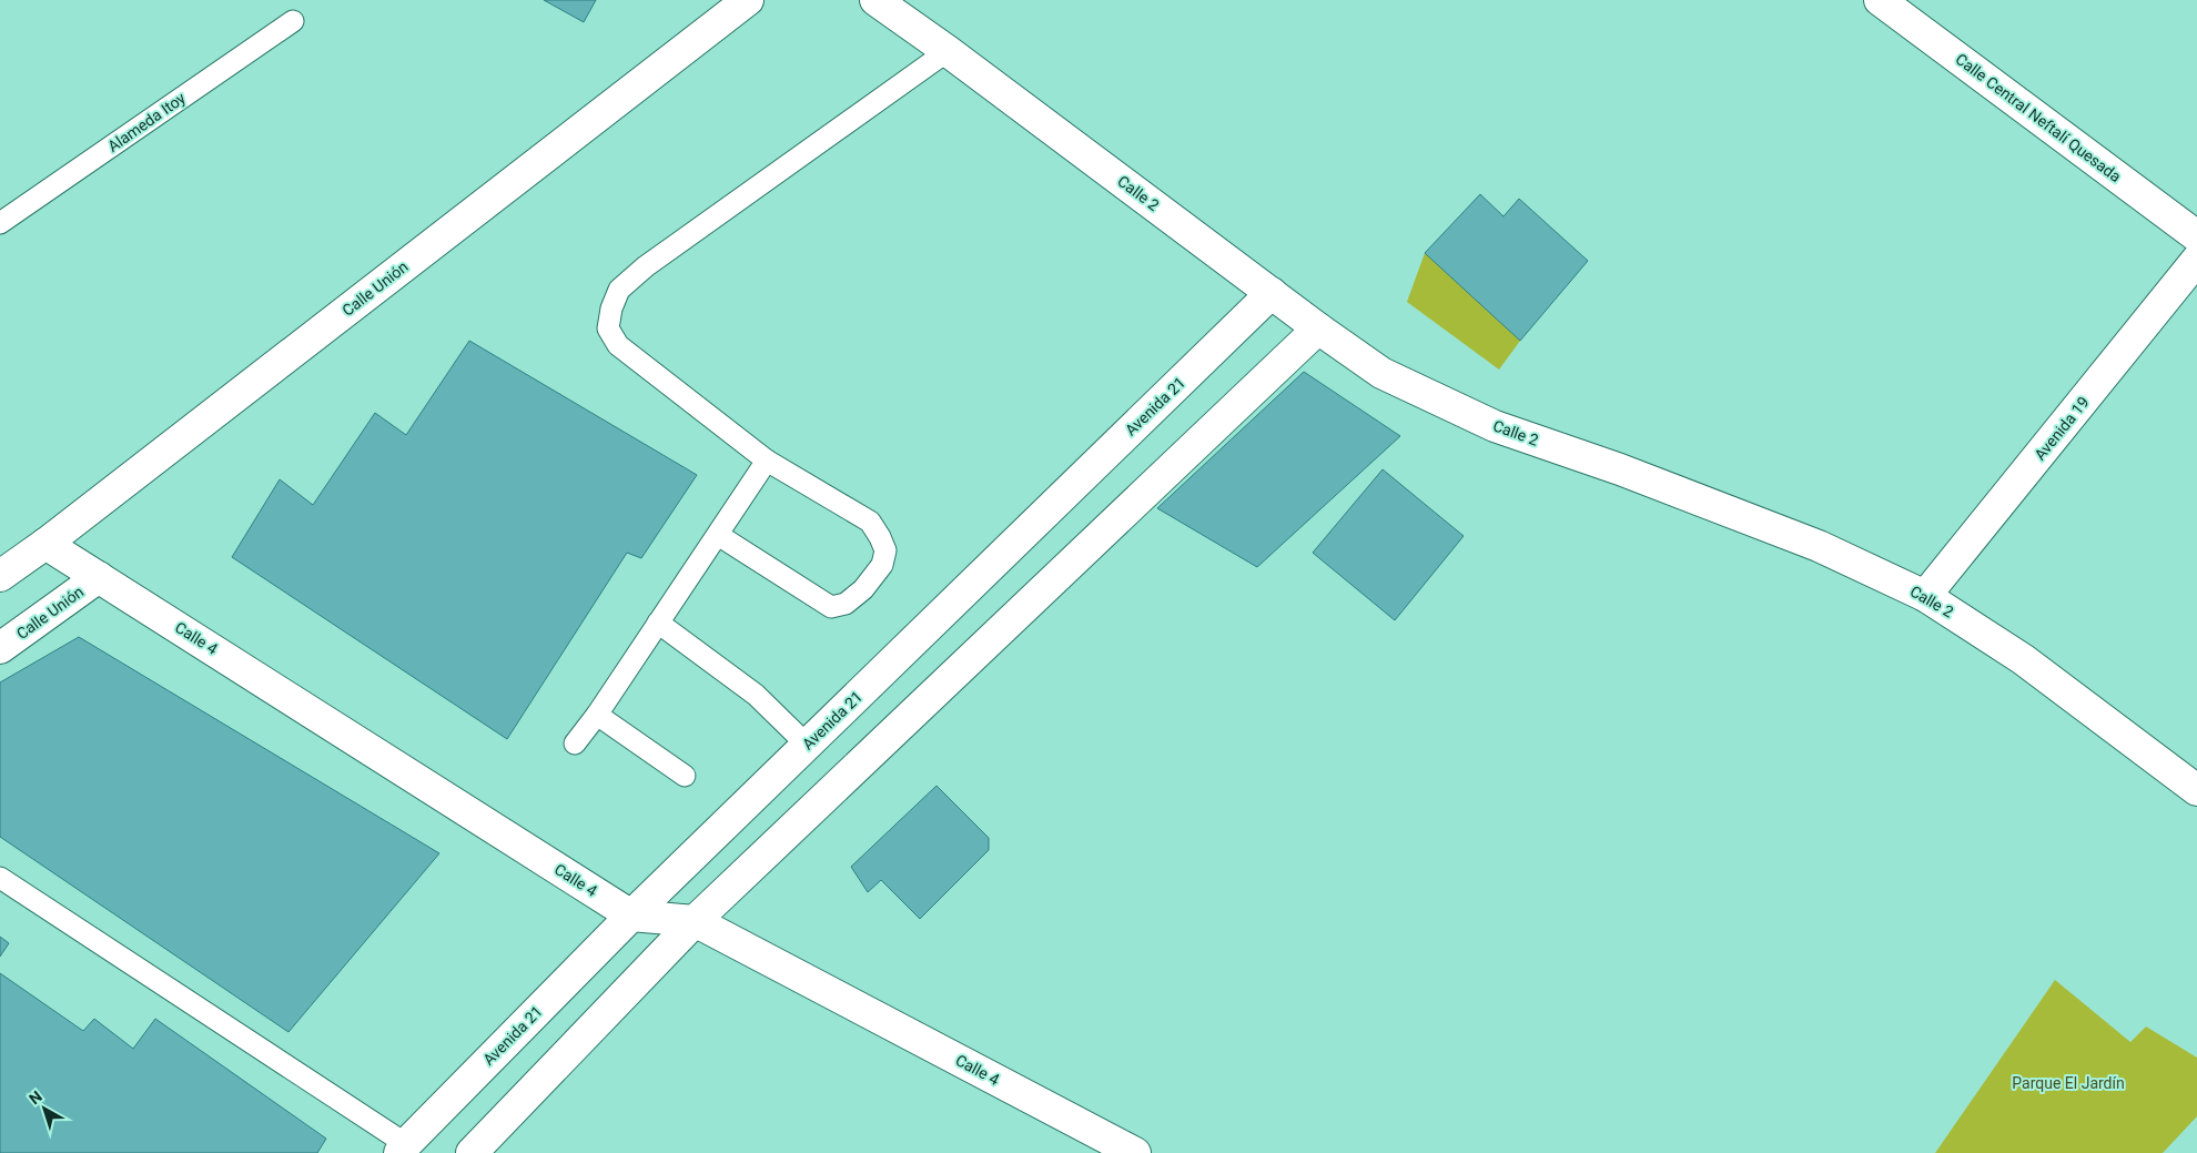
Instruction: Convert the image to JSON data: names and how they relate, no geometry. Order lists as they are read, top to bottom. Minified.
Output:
{"streets":{"street":["Calle Central Neftalí Quesada","Calle 2","Calle Unión","Avenida 21","Avenida 19","Calle 4"],"lane":["Alameda Itoy"]},"crossings":[["Calle 2","Avenida 21"],["Calle 2","Avenida 19"],["Calle Unión","Calle 4"],["Avenida 21","Calle 4"]],"parks":["Parque El Jardín"],"north":"top left"}
